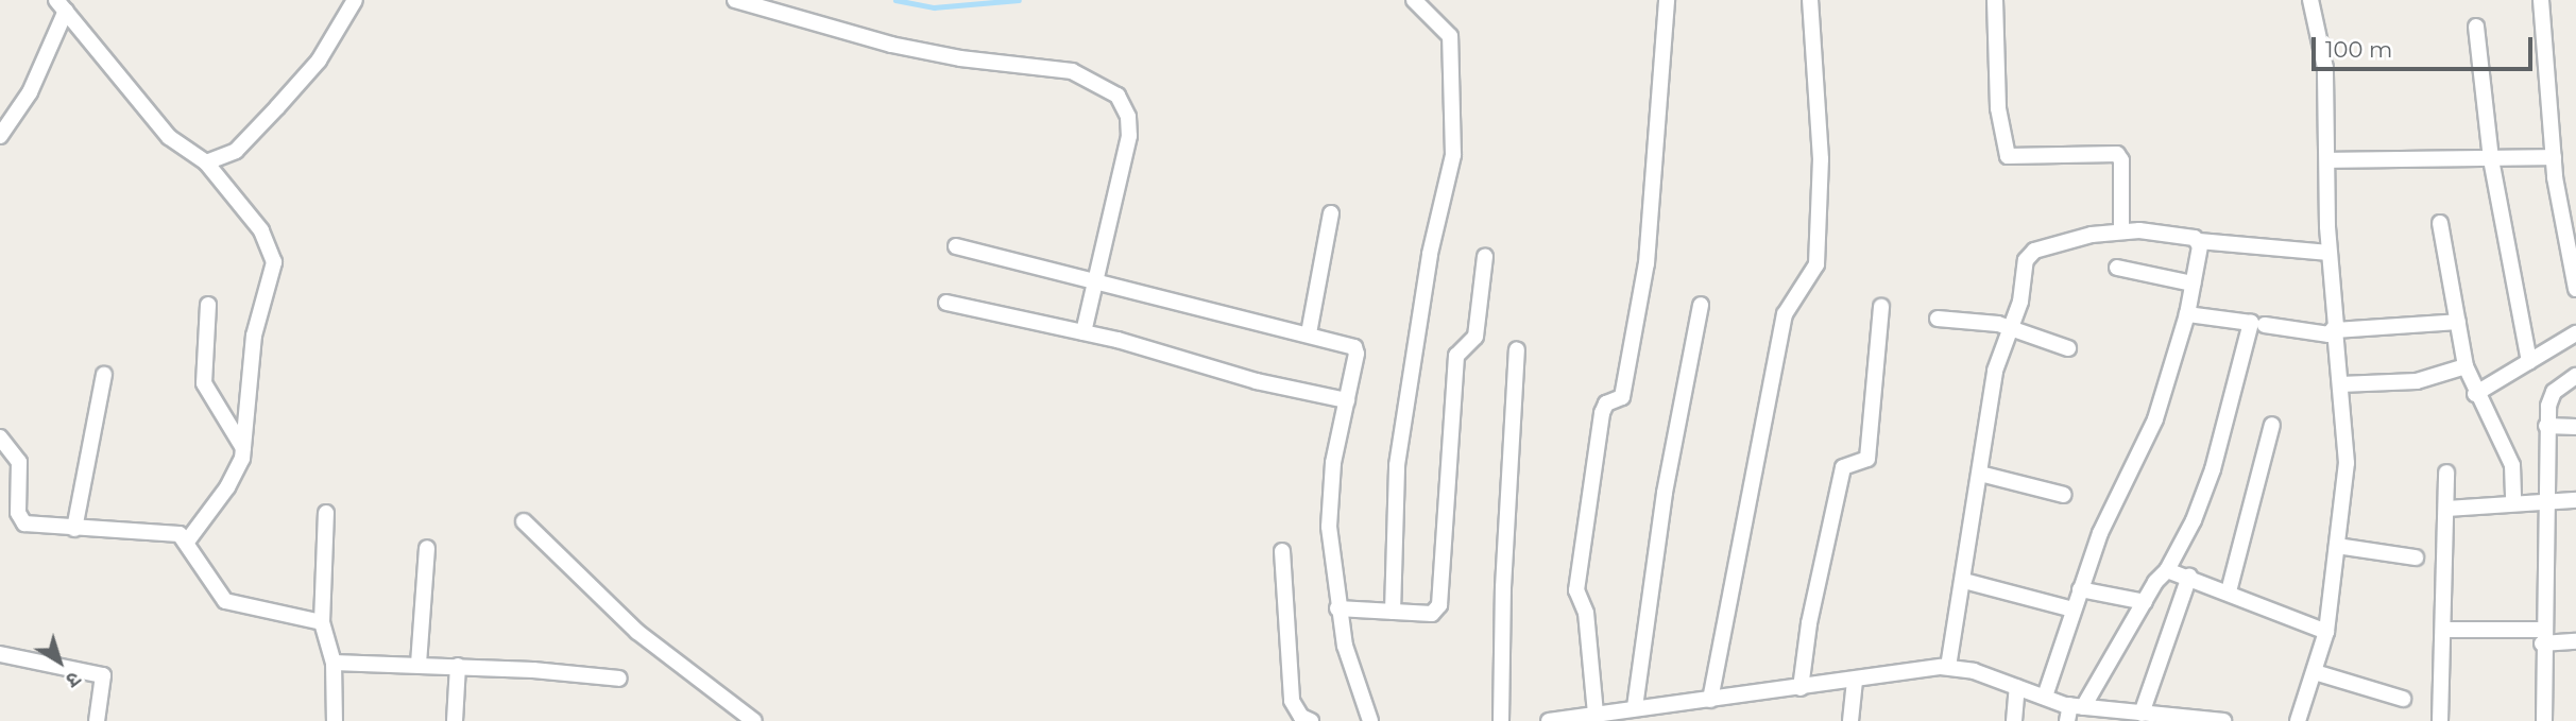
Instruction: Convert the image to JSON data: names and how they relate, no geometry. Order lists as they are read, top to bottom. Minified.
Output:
{"scale_bar":"100 m","north":"bottom right"}
